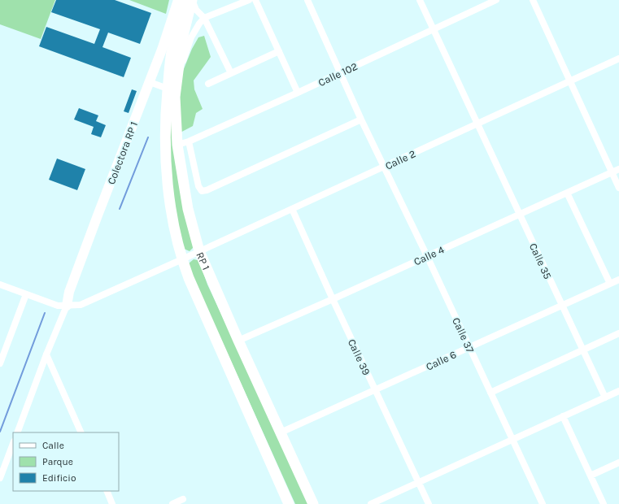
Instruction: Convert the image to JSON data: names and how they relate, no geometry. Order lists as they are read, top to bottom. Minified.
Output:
{"streets":{"main road":["Colectora RP 1","RP 1"],"street":["Calle 102","Calle 2","Calle 4","Calle 35","Calle 37","Calle 39","Calle 6"]},"crossings":[["Calle 102","RP 1"],["Calle 102","Calle 35"],["Calle 102","Calle 37"],["Colectora RP 1","Calle 2"],["Calle 2","RP 1"],["Calle 2","Calle 35"],["Calle 2","Calle 37"],["Calle 2","Calle 39"],["Calle 4","RP 1"],["Calle 4","Calle 35"],["Calle 4","Calle 37"],["Calle 4","Calle 39"],["RP 1","Calle 6"],["Calle 35","Calle 6"],["Calle 37","Calle 6"],["Calle 39","Calle 6"]],"legend":["Calle","Parque","Edificio"]}
